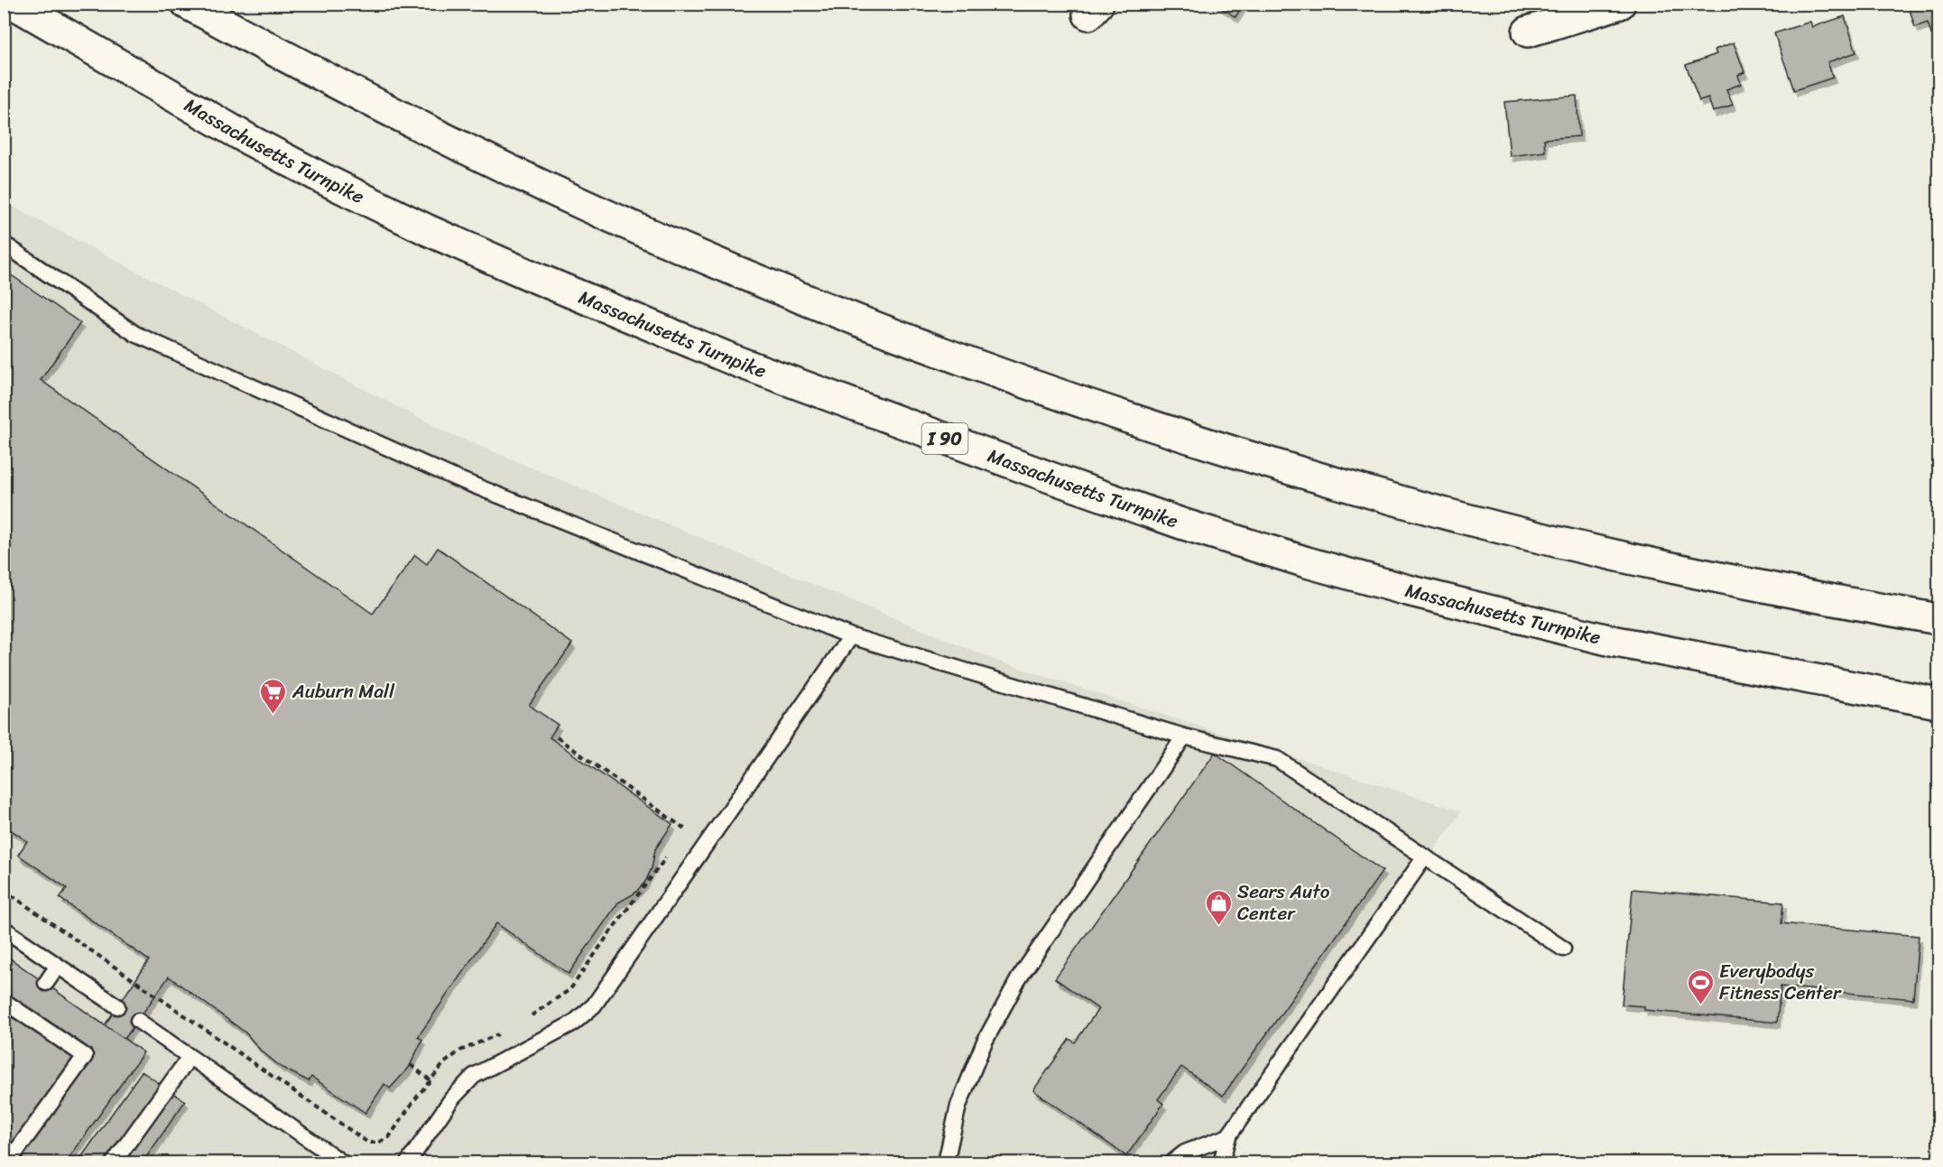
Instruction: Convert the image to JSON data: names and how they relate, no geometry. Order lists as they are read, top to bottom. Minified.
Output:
{"streets":{"main road":["Massachusetts Turnpike","I 90"]},"places":{"supermarket":["Auburn Mall"],"shop":["Sears Auto Center"],"sports":["Everybodys Fitness Center"]}}
